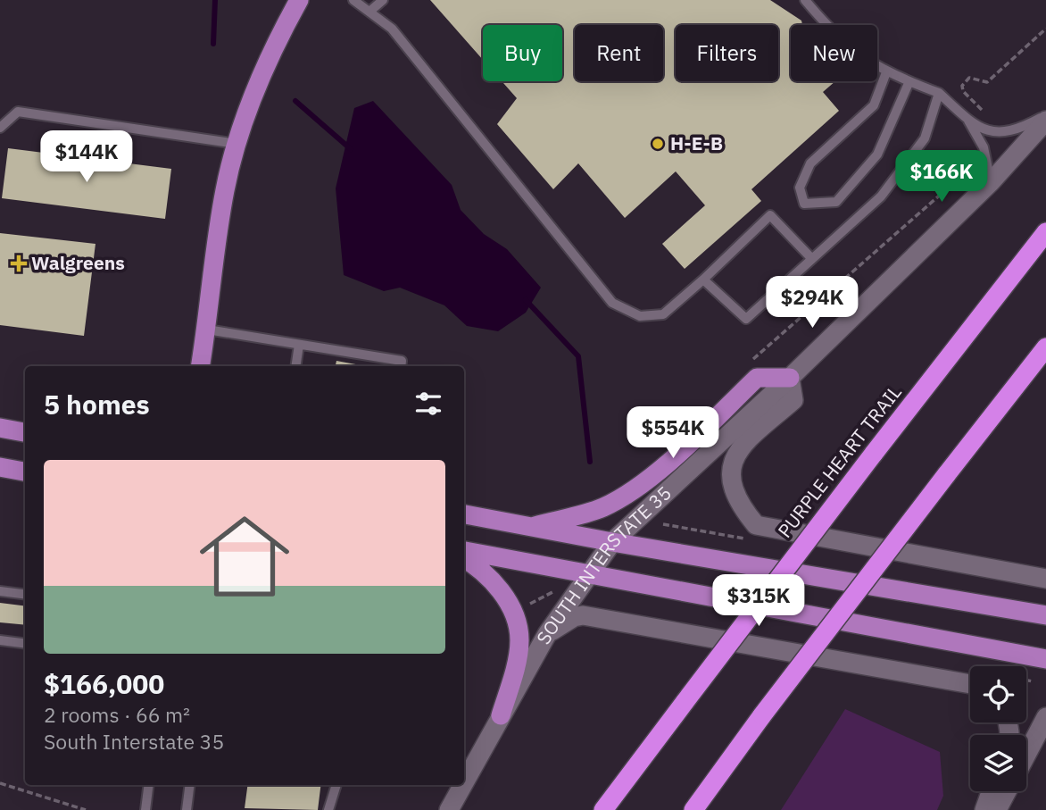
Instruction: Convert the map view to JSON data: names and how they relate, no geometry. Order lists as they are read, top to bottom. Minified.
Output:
{"streets":{"highway":["PURPLE HEART TRAIL"],"main road":["SOUTH INTERSTATE 35"]},"places":{"other":["H-E-B"],"health":["Walgreens"]},"page":{"chip":["Buy","Rent","Filters","New"],"price":["$144K","$166K","$294K","$554K","$315K"],"heading":"5 homes","list":[{"name":"$166,000","note":"2 rooms · 66 m² · South Interstate 35"}]}}
